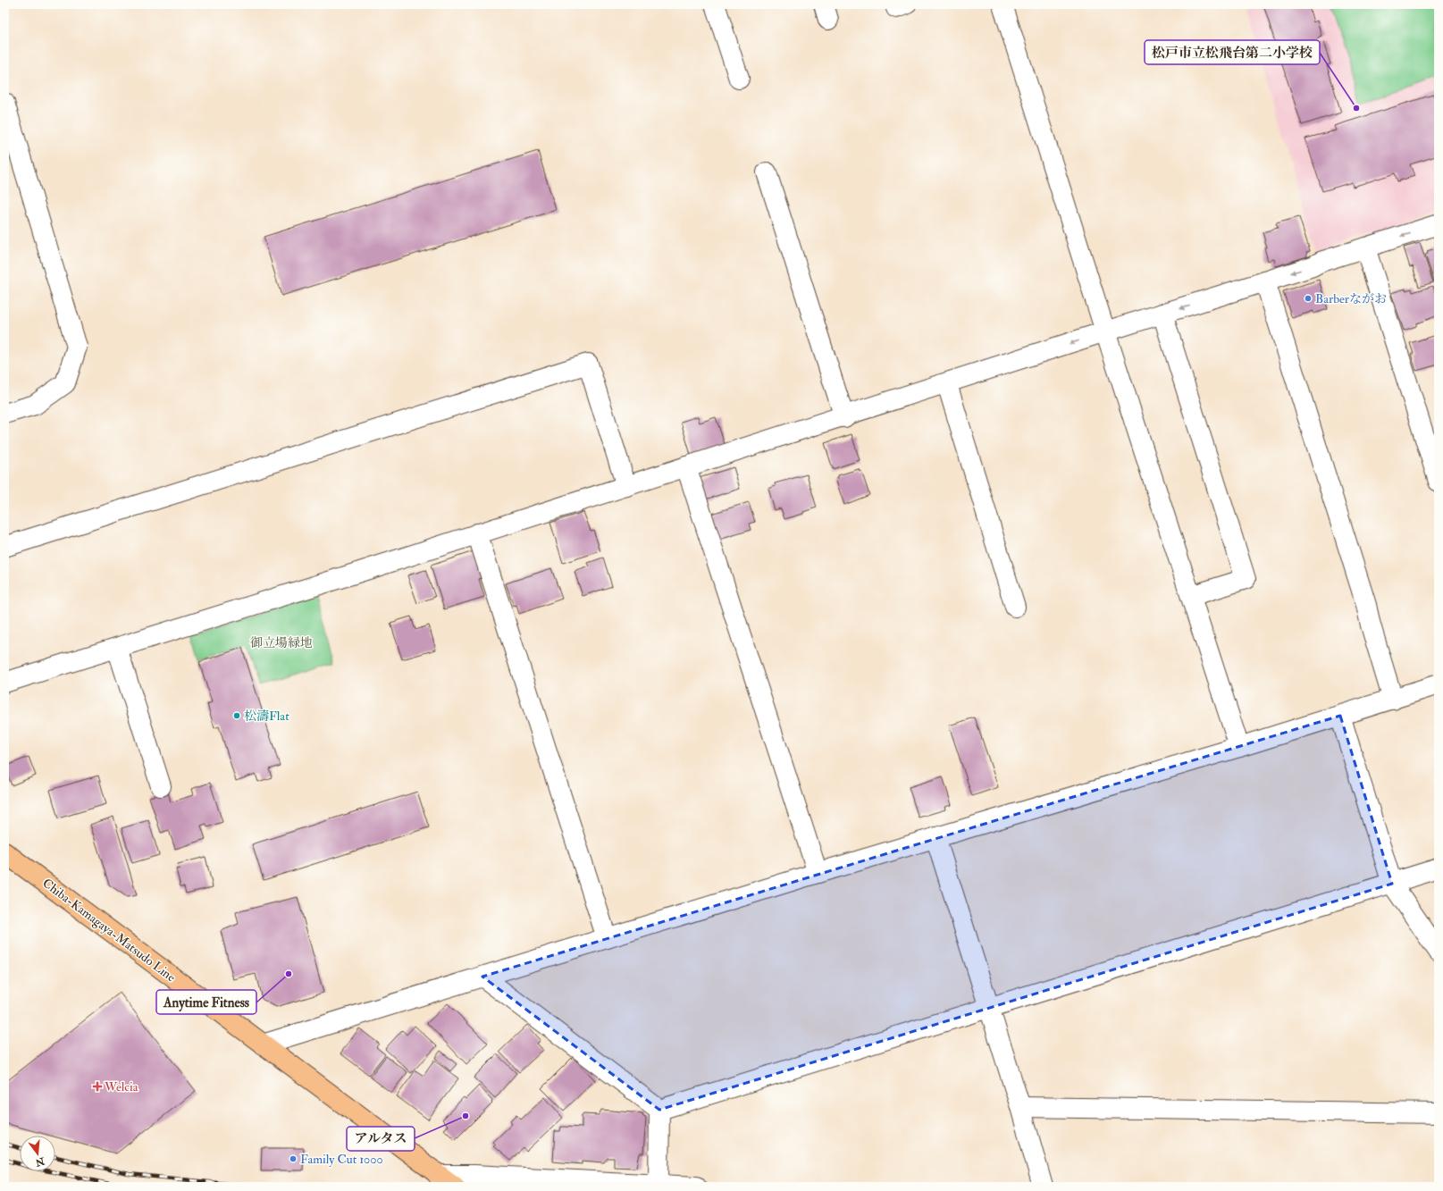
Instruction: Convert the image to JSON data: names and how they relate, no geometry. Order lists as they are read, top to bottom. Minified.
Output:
{"streets":{"main road":["Chiba-Kamagaya-Matsudo Line"]},"parks":["御立場緑地"],"places":{"other":["松戸市立松飛台第二小学校","Barberながお","松濤Flat","Anytime Fitness","アルタス","Family Cut 1000"],"health":["Welcia"]},"north":"bottom"}
